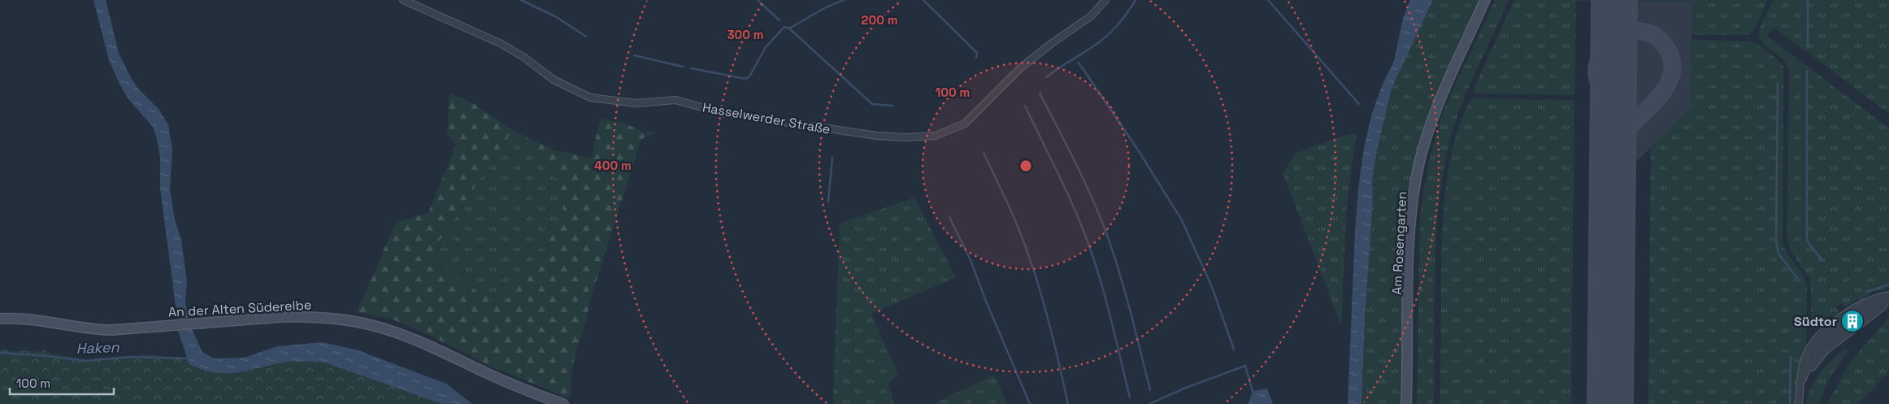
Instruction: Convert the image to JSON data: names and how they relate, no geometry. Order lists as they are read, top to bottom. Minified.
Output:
{"streets":{"main road":["Am Rosengarten","An der Alten Süderelbe"],"street":["Hasselwerder Straße"]},"water":["Haken"],"places":{"building":["Südtor"]},"scale_bar":"100 m","rings":["200 m","300 m","100 m","400 m"]}
